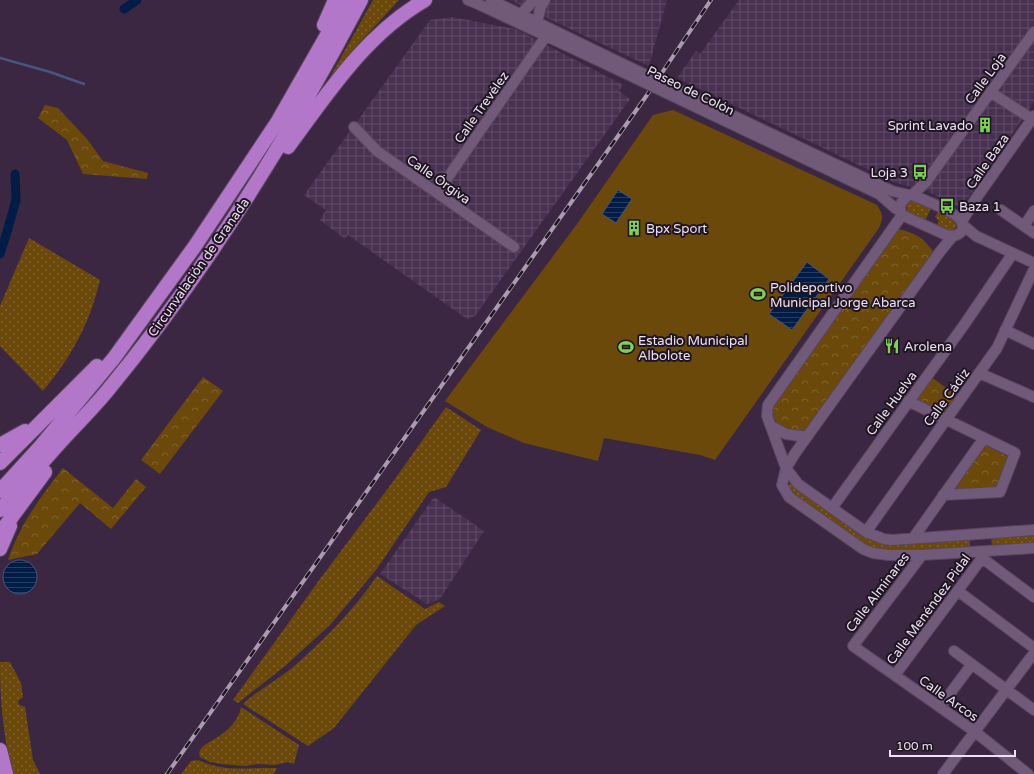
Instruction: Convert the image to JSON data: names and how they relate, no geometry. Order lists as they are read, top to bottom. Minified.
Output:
{"streets":{"highway":["Circunvalación de Granada"],"street":["Calle Loja","Paseo de Colón","Calle Trevélez","Calle Baza","Calle Órgiva","Calle Cádiz","Calle Huelva","Calle Alminares","Calle Menéndez Pidal","Calle Arcos"]},"crossings":[["Calle Loja","Paseo de Colón"],["Calle Loja","Calle Baza"],["Paseo de Colón","Calle Trevélez"],["Paseo de Colón","Calle Baza"],["Calle Trevélez","Calle Órgiva"],["Calle Alminares","Calle Arcos"],["Calle Menéndez Pidal","Calle Arcos"]],"places":{"building":["Sprint Lavado","Bpx Sport"],"bus stop":["Loja 3","Baza 1"],"sports":["Polideportivo Municipal Jorge Abarca","Estadio Municipal Albolote"],"restaurant":["Arolena"]},"scale_bar":"100 m"}
